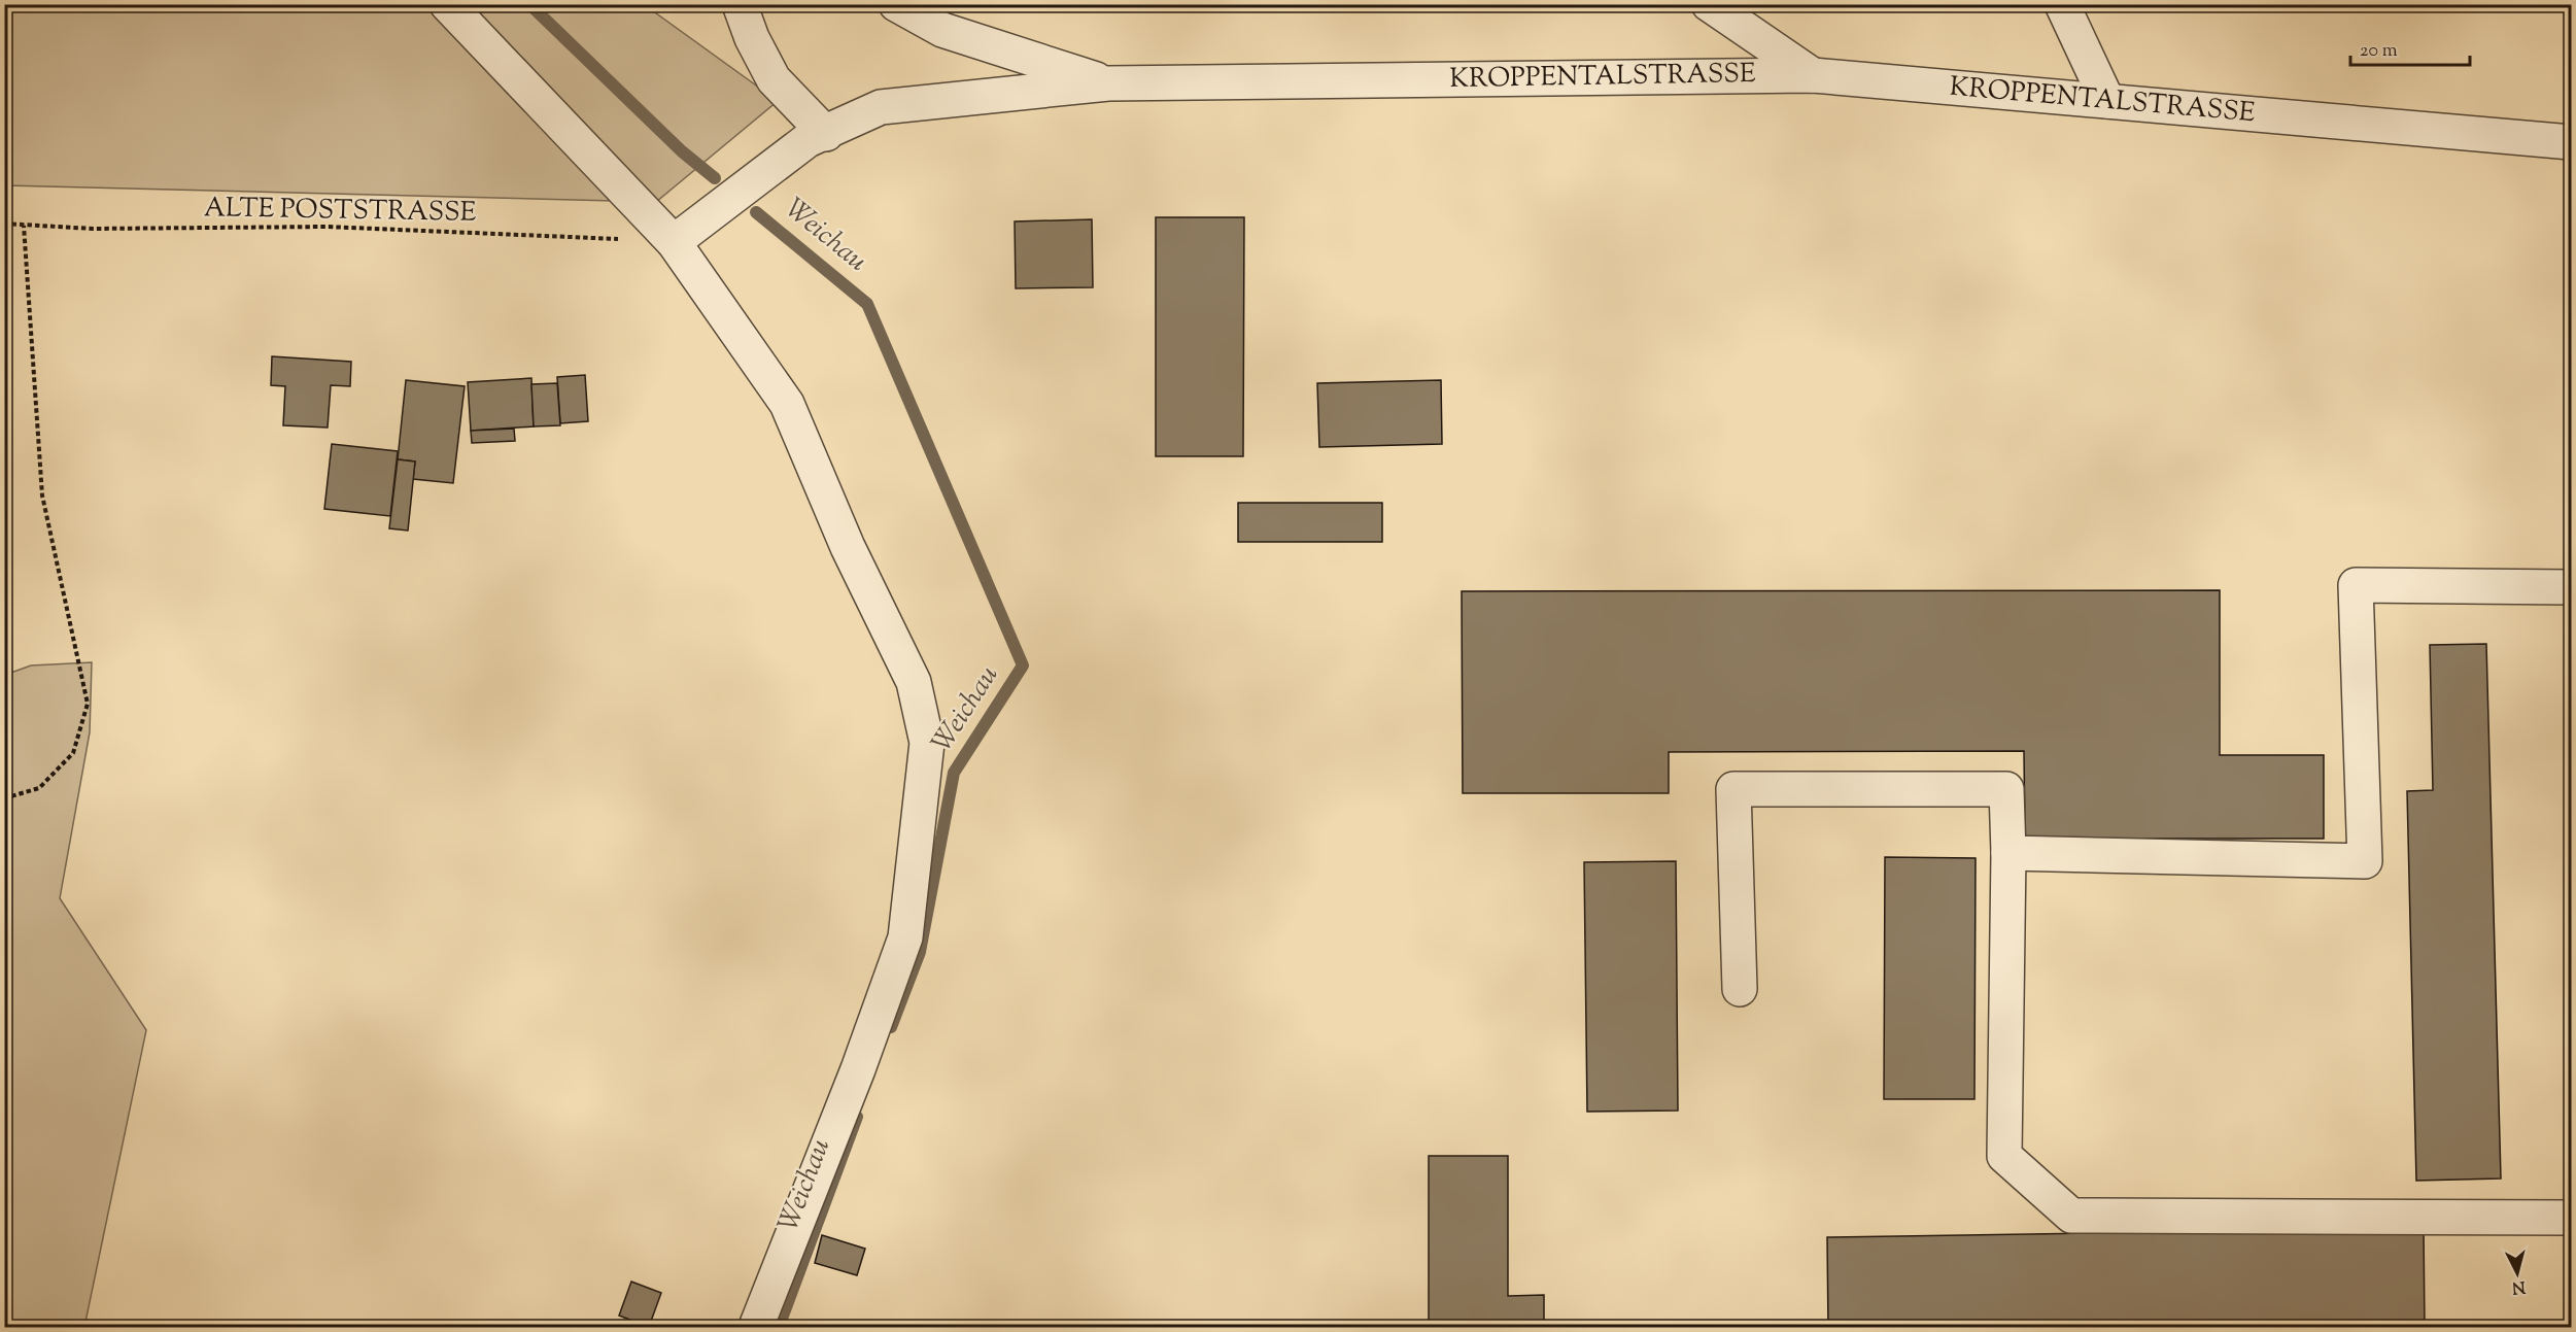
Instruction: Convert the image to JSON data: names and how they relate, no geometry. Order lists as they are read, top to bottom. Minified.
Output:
{"streets":{"street":["KROPPENTALSTRASSE"],"path":["ALTE POSTSTRASSE"]},"crossings":[["KROPPENTALSTRASSE","ALTE POSTSTRASSE"]],"water":["Weichau"],"scale_bar":"20 m","north":"bottom"}
